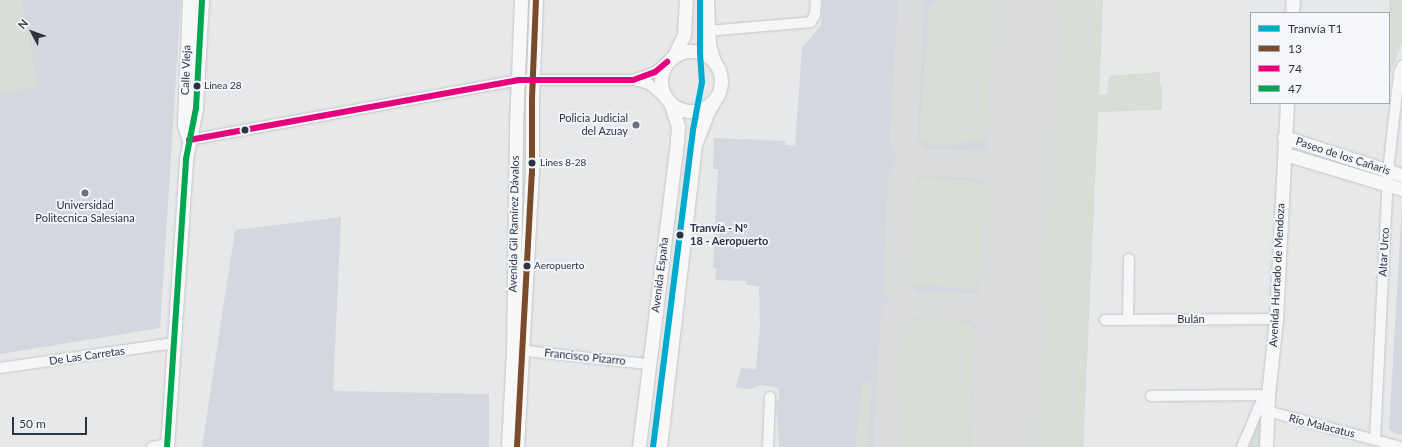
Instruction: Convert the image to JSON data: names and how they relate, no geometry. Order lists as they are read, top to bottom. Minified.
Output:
{"streets":{"main road":["Calle Vieja","Paseo de los Cañaris","Avenida Gil Ramírez Dávalos","Avenida España","Avenida Hurtado de Mendoza"],"street":["Altar Urco","Bulán","De Las Carretas","Francisco Pizarro","Río Malacatus"]},"crossings":[["Calle Vieja","De Las Carretas"],["Paseo de los Cañaris","Altar Urco"],["Paseo de los Cañaris","Avenida Hurtado de Mendoza"],["Avenida Gil Ramírez Dávalos","Francisco Pizarro"],["Altar Urco","Río Malacatus"],["Avenida España","Francisco Pizarro"],["Avenida Hurtado de Mendoza","Bulán"],["Avenida Hurtado de Mendoza","Río Malacatus"]],"places":["Linea 28","Policia Judicial del Azuay","Lines 8-28","Universidad Politecnica Salesiana","Tranvía - Nº 18 - Aeropuerto","Aeropuerto"],"lines":["tram line T1","transit line 13","transit line 47","transit line 74"],"legend":["Tranvía T1","13","74","47"],"scale_bar":"50 m","north":"top left"}
